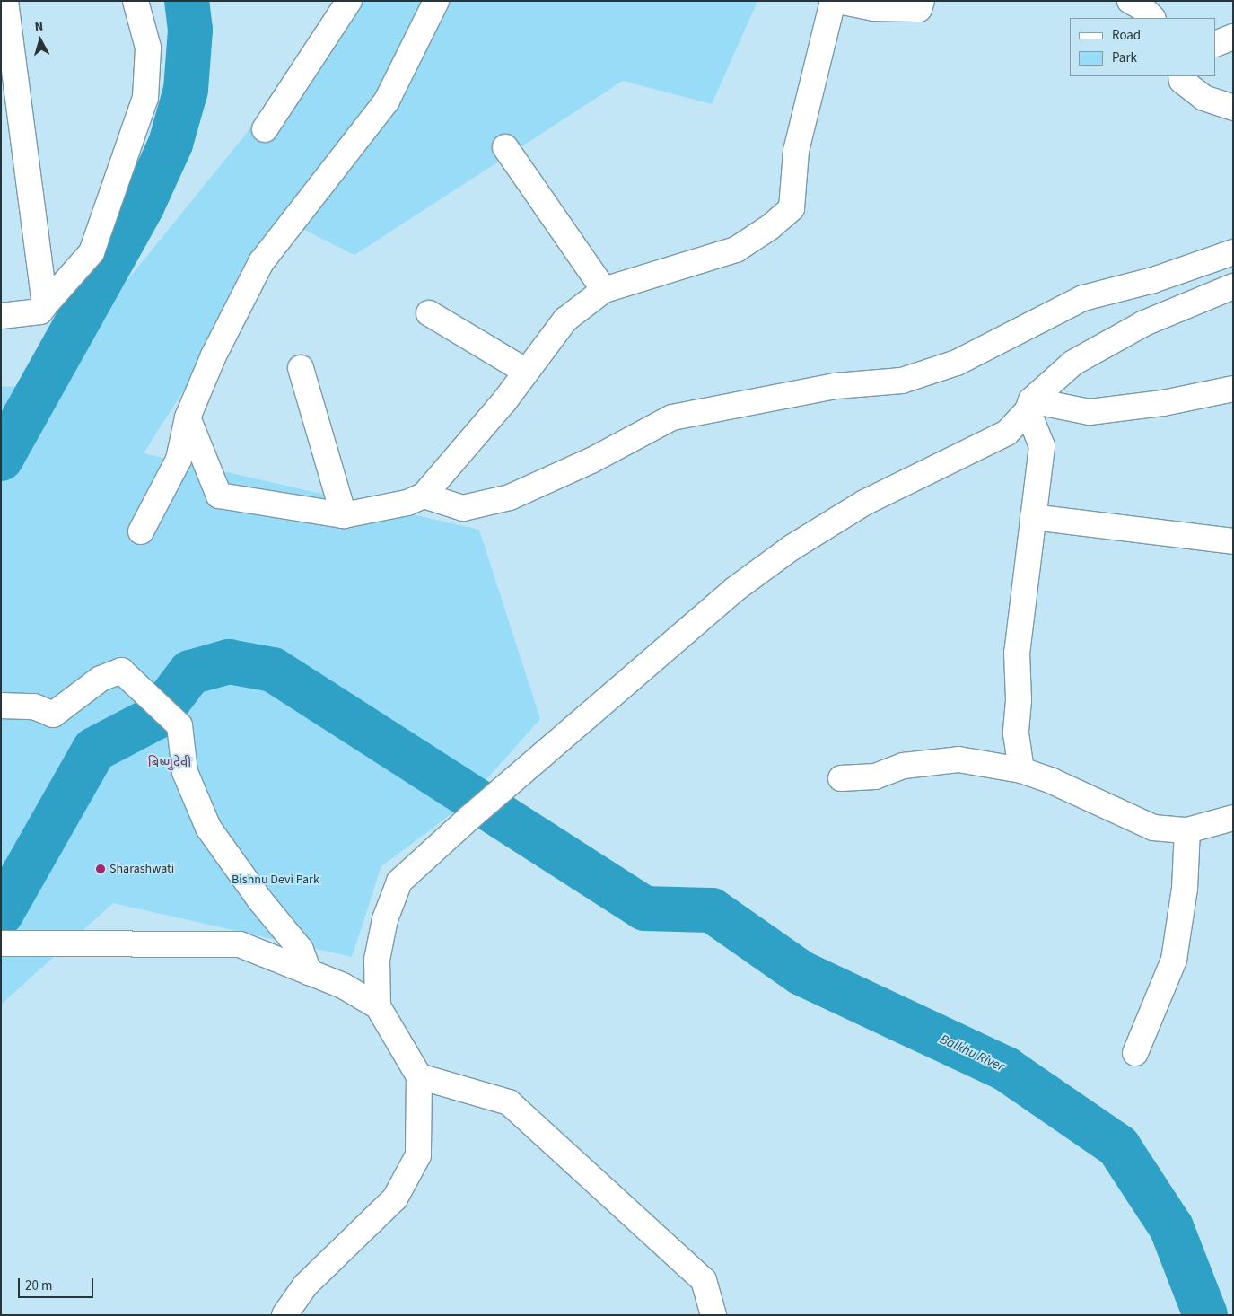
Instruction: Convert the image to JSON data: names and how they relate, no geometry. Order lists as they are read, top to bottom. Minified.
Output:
{"districts":["बिष्णुदेवी"],"water":["Balkhu River"],"parks":["Bishnu Devi Park"],"places":["Sharashwati"],"legend":["Road","Park"],"scale_bar":"20 m","north":"top"}
